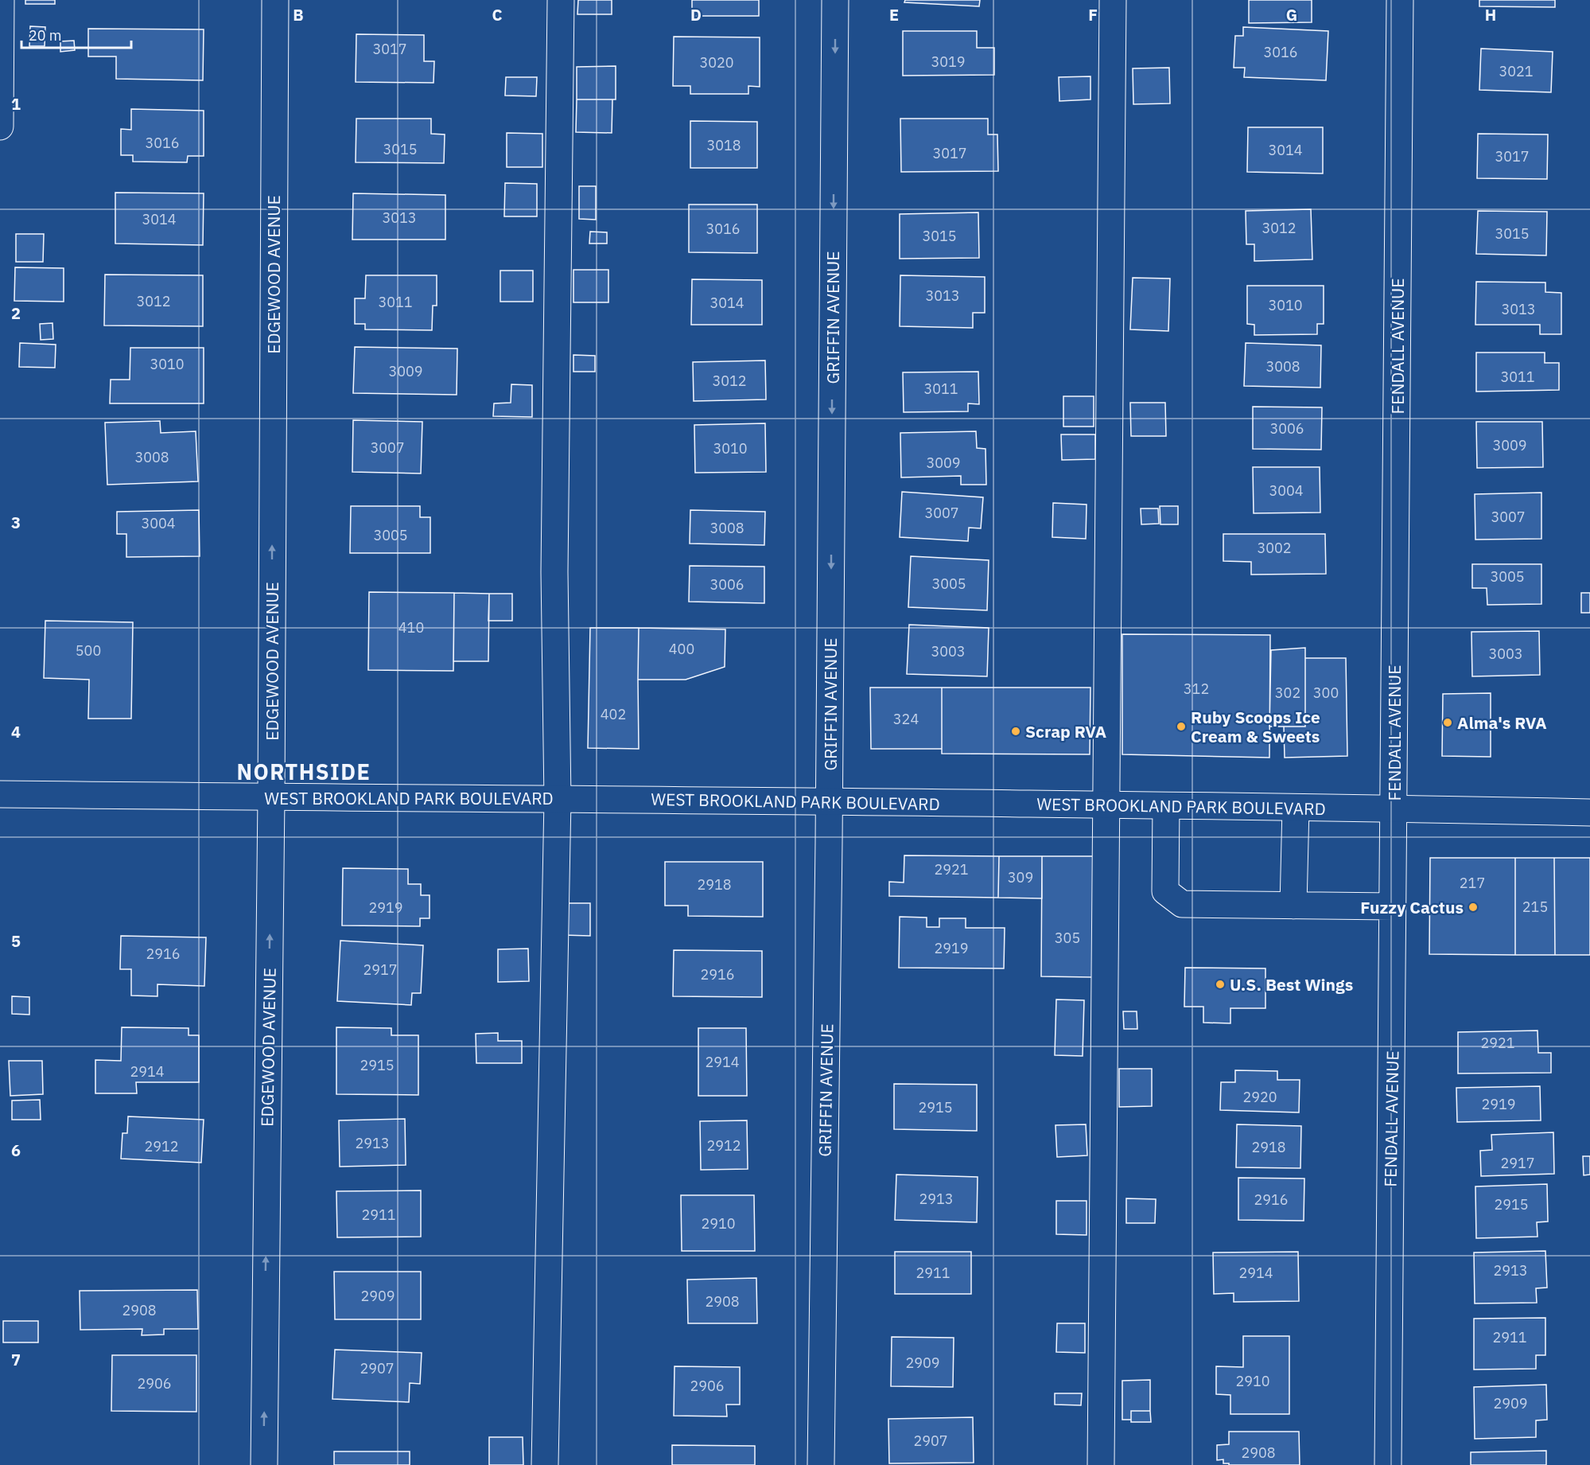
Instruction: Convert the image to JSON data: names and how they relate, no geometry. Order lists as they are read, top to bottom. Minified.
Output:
{"streets":{"street":["EDGEWOOD AVENUE","GRIFFIN AVENUE","FENDALL AVENUE","WEST BROOKLAND PARK BOULEVARD"]},"crossings":[["EDGEWOOD AVENUE","WEST BROOKLAND PARK BOULEVARD"],["GRIFFIN AVENUE","WEST BROOKLAND PARK BOULEVARD"],["FENDALL AVENUE","WEST BROOKLAND PARK BOULEVARD"]],"one_way":["EDGEWOOD AVENUE","GRIFFIN AVENUE"],"districts":["NORTHSIDE"],"places":["Alma's RVA","Ruby Scoops Ice Cream & Sweets","Scrap RVA","Fuzzy Cactus","U.S. Best Wings"],"house_numbers":["3017","3016","3019","3020","3021","3016","3018","3015","3014","3017","3017","3013","3014","3012","3016","3015","3015","3013","3012","3011","3014","3010","3013","3010","3008","3009","3011","3012","3011","3006","3009","3007","3010","3008","3009","3004","3007","3007","3004","3008","3005","3002","3005","3005","3006","410","400","500","3003","3003","312","302","300","402","324","2921","309","217","2918","215","2919","305","2919","2916","2917","2916","2921","2914","2915","2914","2920","2919","2915","2913","2912","2912","2918","2917","2913","2916","2915","2911","2910","2913","2911","2914","2909","2908","2908","2911","2909","2907","2910","2906","2906","2909","2907","2908"],"scale_bar":"20 m","grid":{"columns":["B","C","D","E","F","G","H"],"rows":["1","2","3","4","5","6","7"]}}
